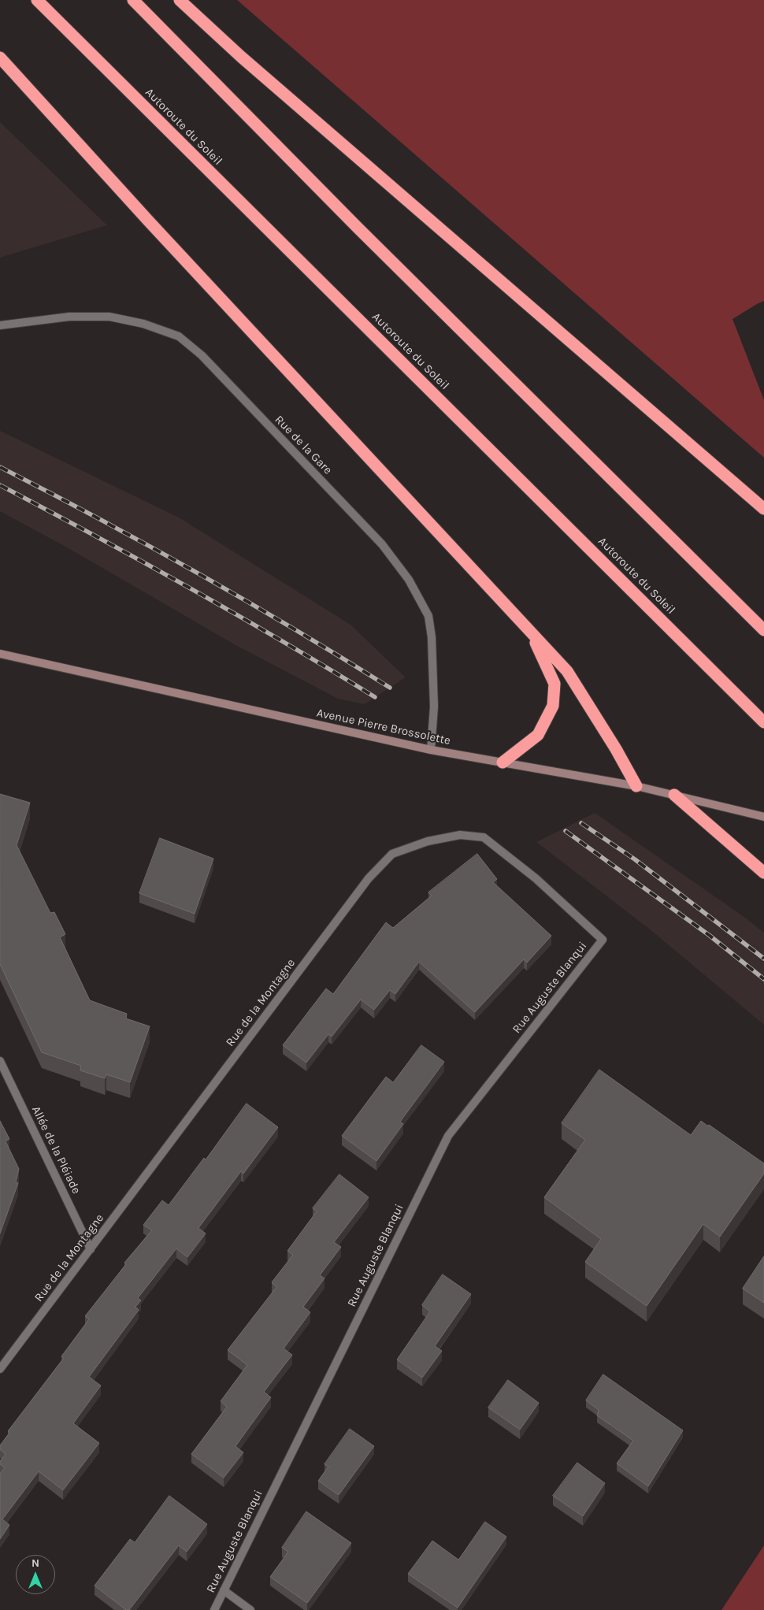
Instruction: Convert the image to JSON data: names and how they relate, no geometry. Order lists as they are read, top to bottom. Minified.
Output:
{"streets":{"highway":["Autoroute du Soleil"],"main road":["Avenue Pierre Brossolette"],"street":["Rue de la Gare","Rue Auguste Blanqui","Rue de la Montagne","Allée de la Pléiade"]},"crossings":[["Rue de la Gare","Avenue Pierre Brossolette"],["Rue Auguste Blanqui","Rue de la Montagne"],["Rue de la Montagne","Allée de la Pléiade"]],"north":"top"}
